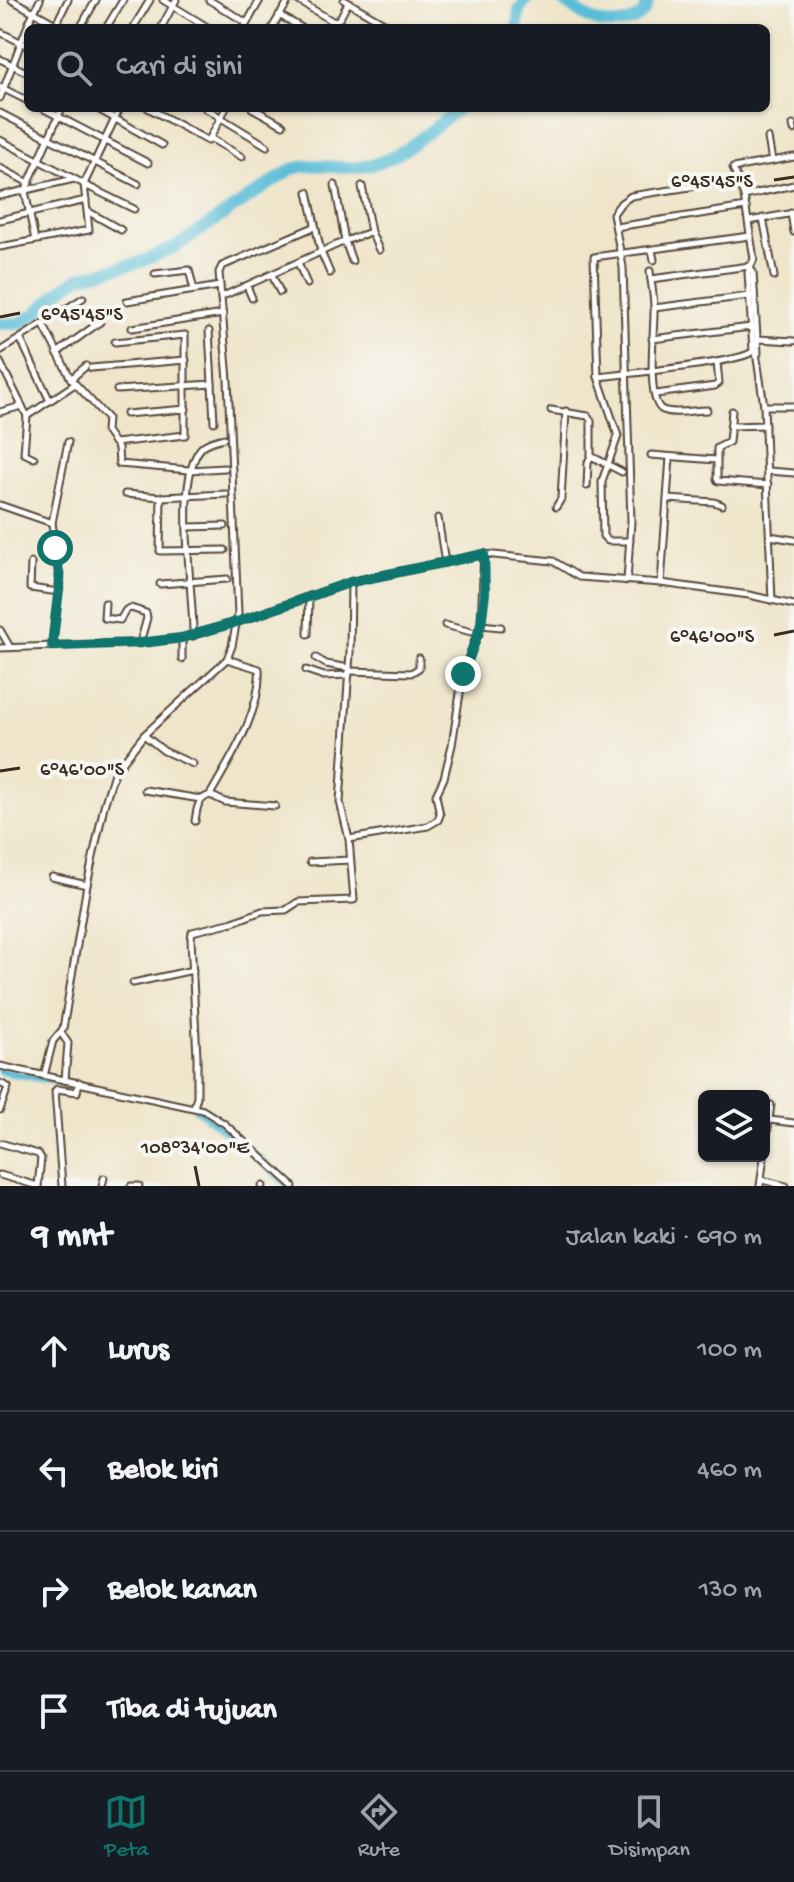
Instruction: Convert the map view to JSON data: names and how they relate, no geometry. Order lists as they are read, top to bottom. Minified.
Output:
{"page":{"search":"Cari di sini","heading":["9 mnt","Jalan kaki · 690 m"],"list":[["Lurus","100 m"],["Belok kiri","460 m"],["Belok kanan","130 m"],"Tiba di tujuan"],"nav":["Peta","Rute","Disimpan"]},"coordinates":["6°45'45\"S","6°46'00\"S","108°34'00\"E"]}
